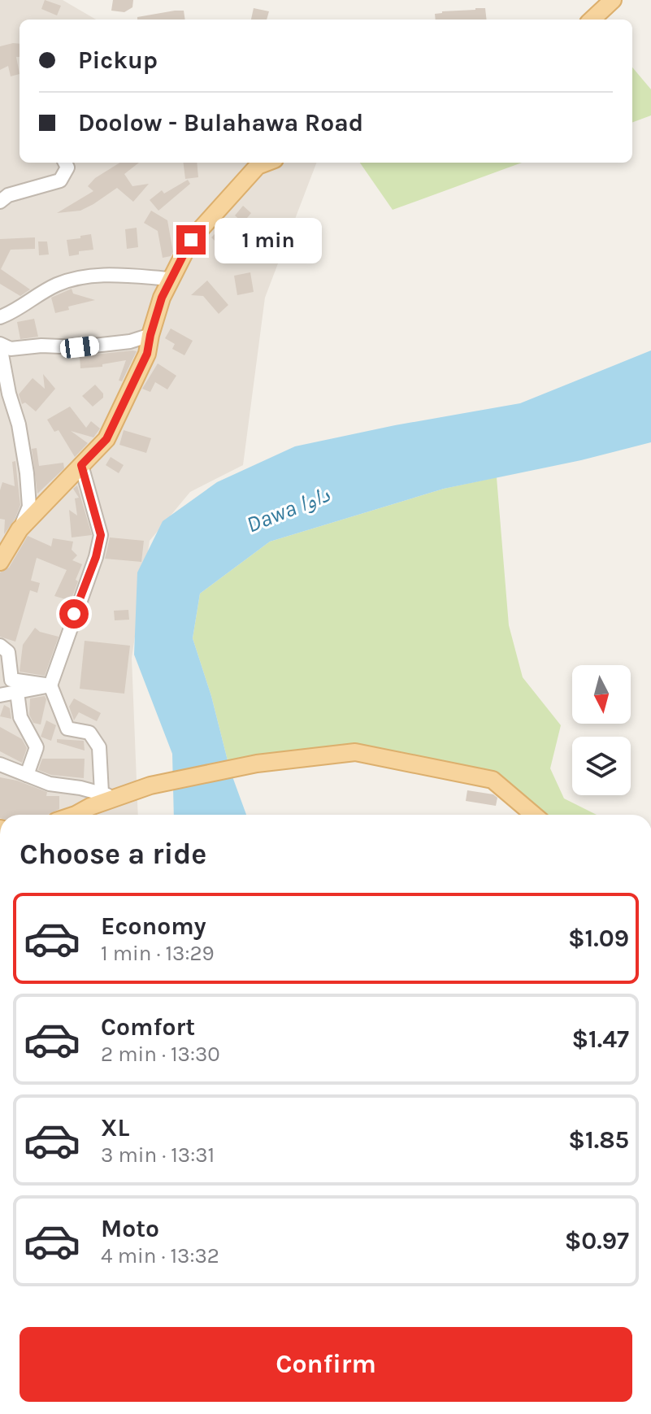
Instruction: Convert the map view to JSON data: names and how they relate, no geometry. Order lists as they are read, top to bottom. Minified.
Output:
{"water":["Dawa داوا"],"north":"bottom","page":{"banner":["Pickup","Doolow - Bulahawa Road"],"bubble":"1 min","heading":"Choose a ride","list":[{"name":"Economy","note":"1 min · 13:29","value":"$1.09"},{"name":"Comfort","note":"2 min · 13:30","value":"$1.47"},{"name":"XL","note":"3 min · 13:31","value":"$1.85"},{"name":"Moto","note":"4 min · 13:32","value":"$0.97"}],"buttons":"Confirm"}}
